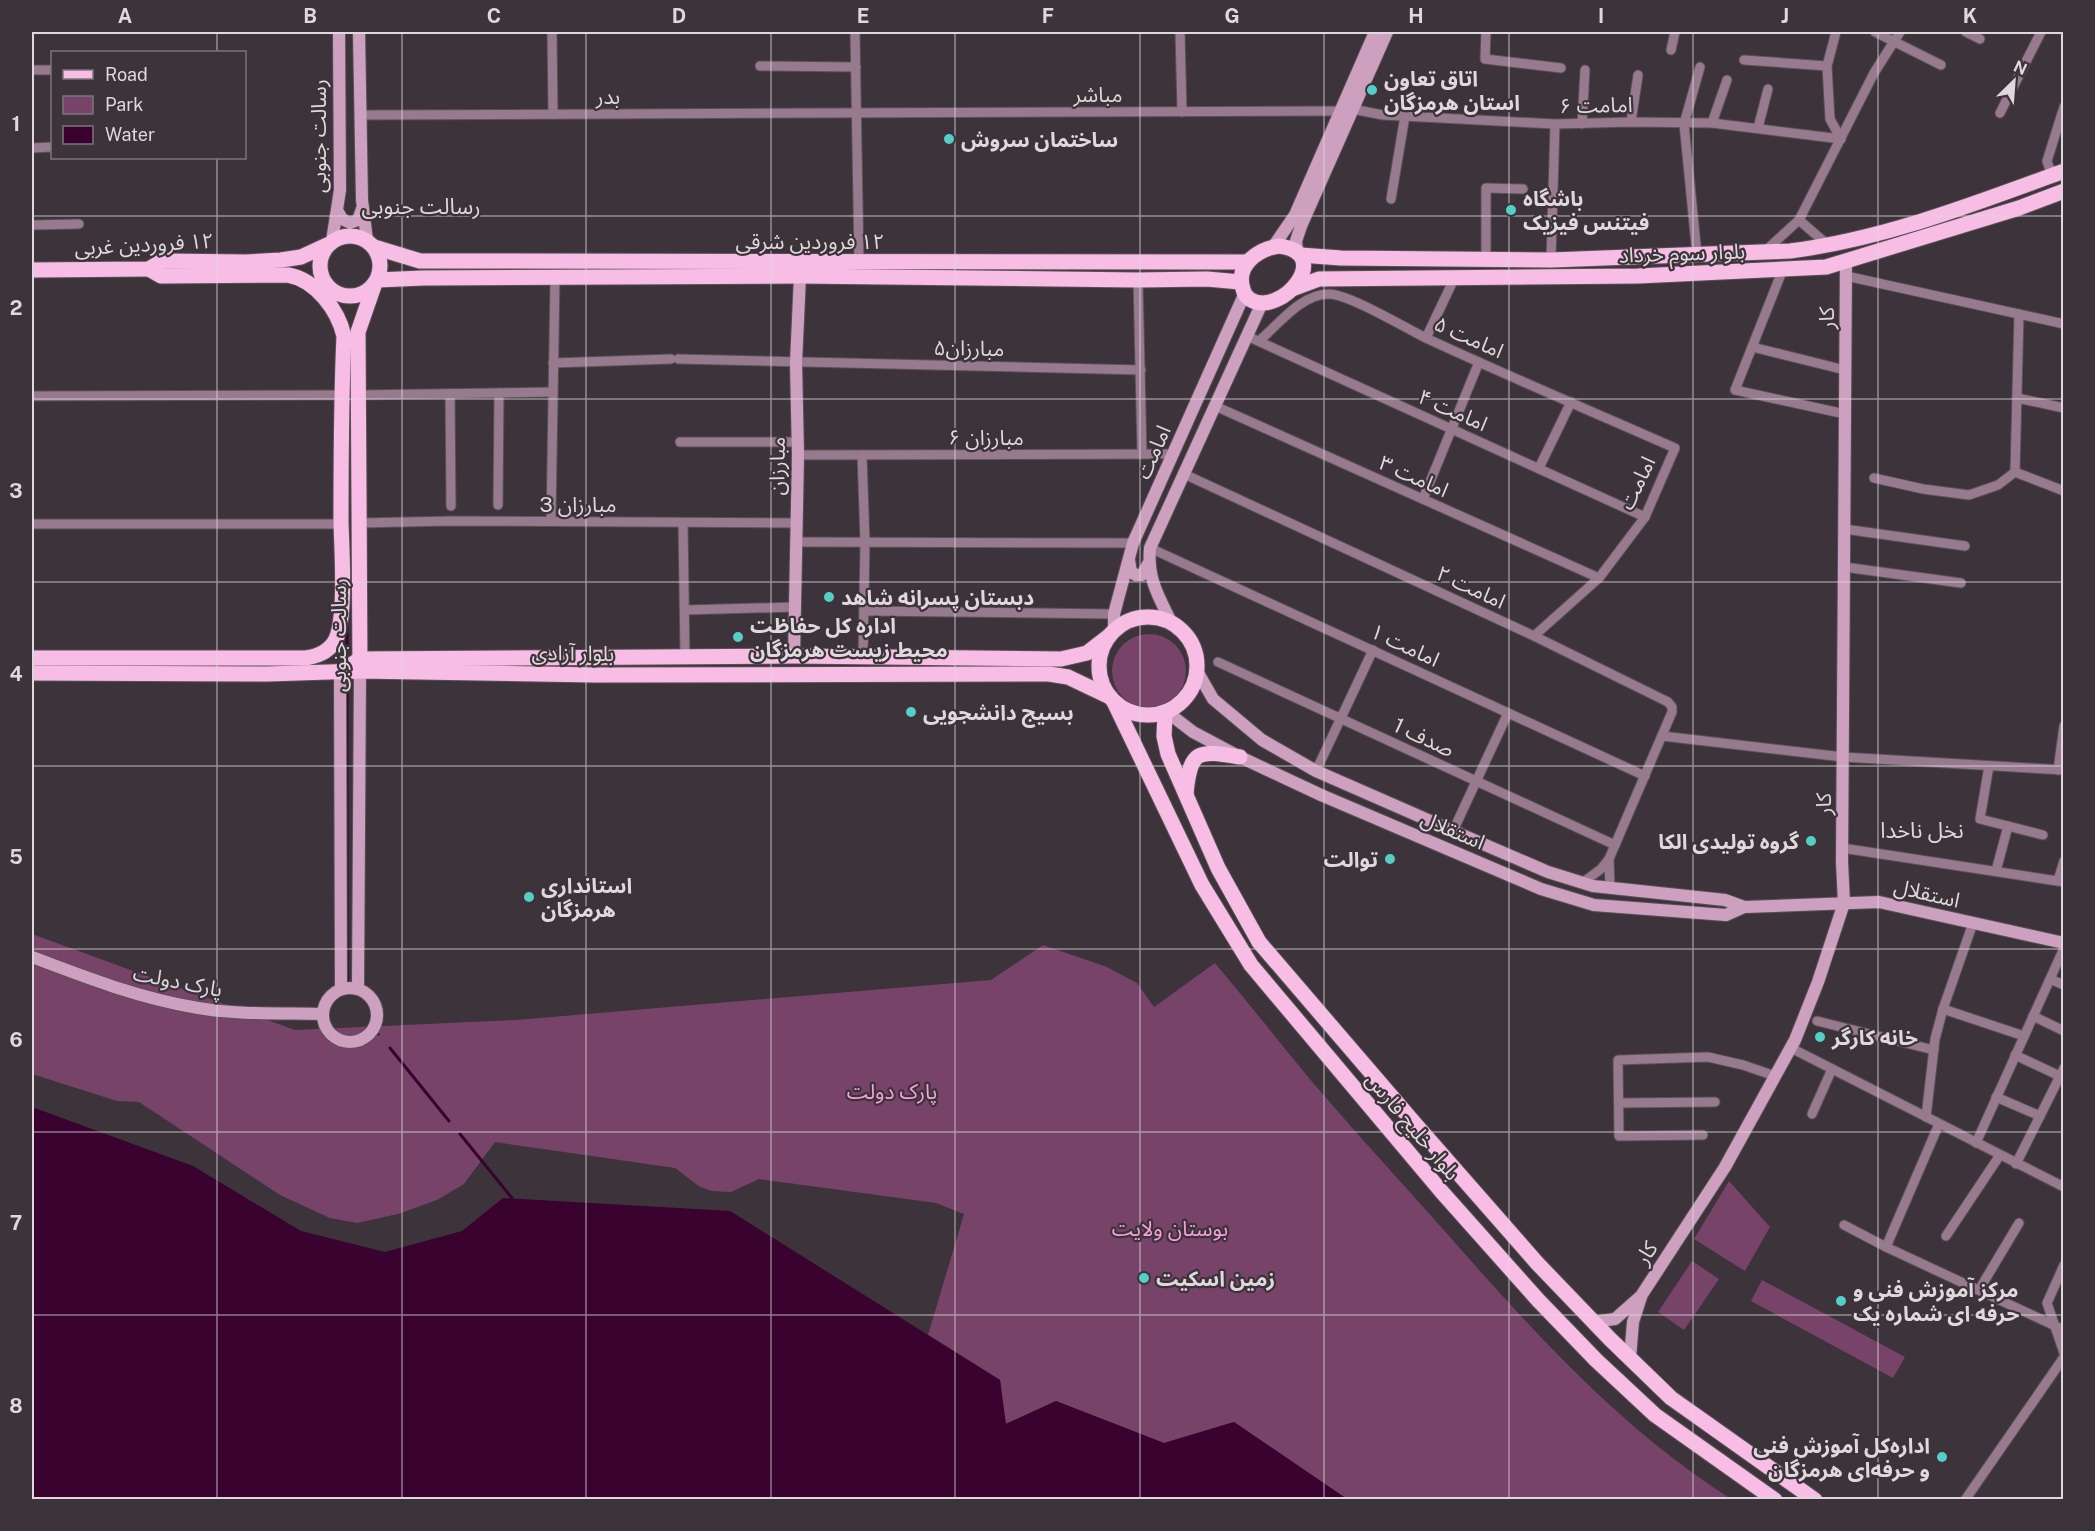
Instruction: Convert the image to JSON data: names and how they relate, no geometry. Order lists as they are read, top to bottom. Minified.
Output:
{"streets":{"main road":["رسالت جنوبی","١٢ فروردین شرقی","١٢ فروردین غربى","بلوار سوم خرداد","بلوار آزادی","بلوار خلیج فارس"],"street":["مباشر","بدر","امامت ۶","کار","امامت ۵","مبارزان۵","امامت ۴","مبارزان ۶","امامت","مبارزان","امامت ۳","مبارزان 3","امامت ۲","امامت ۱","صدف 1","استقلال","پارک دولت"]},"crossings":[["مباشر","بدر"],["مباشر","امامت ۶"],["بدر","رسالت جنوبی"],["رسالت جنوبی","١٢ فروردین شرقی"],["رسالت جنوبی","١٢ فروردین غربى"],["رسالت جنوبی","مبارزان 3"],["رسالت جنوبی","بلوار آزادی"],["رسالت جنوبی","پارک دولت"],["١٢ فروردین شرقی","١٢ فروردین غربى"],["١٢ فروردین شرقی","بلوار سوم خرداد"],["١٢ فروردین شرقی","امامت"],["١٢ فروردین شرقی","مبارزان"],["بلوار سوم خرداد","کار"],["بلوار سوم خرداد","امامت"],["کار","استقلال"],["امامت ۵","امامت ۴"],["امامت ۵","امامت"],["مبارزان۵","مبارزان"],["امامت ۴","امامت"],["مبارزان ۶","امامت"],["مبارزان ۶","مبارزان"],["امامت","امامت ۳"],["امامت","امامت ۲"],["امامت","امامت ۱"],["امامت","بلوار آزادی"],["امامت","استقلال"],["امامت","بلوار خلیج فارس"],["مبارزان","مبارزان 3"],["مبارزان","بلوار آزادی"],["امامت ۲","امامت ۱"],["امامت ۲","صدف 1"],["بلوار آزادی","استقلال"],["بلوار آزادی","بلوار خلیج فارس"],["استقلال","بلوار خلیج فارس"]],"districts":["رسالت جنوبی","نخل ناخدا"],"parks":["پارک دولت","بوستان ولایت"],"places":["اتاق تعاون استان هرمزگان","ساختمان سروش","باشگاه فیتنس فیزیک","دبستان پسرانه شاهد","اداره کل حفاظت محیط زیست هرمزگان","بسیج دانشجویی","گروه تولیدی الکا","توالت","استانداری هرمزگان","خانه کارگر","زمین اسکیت","مرکز آموزش فنی و حرفه ای شماره یک","اداره‌کل آموزش فنى و حرفه‌اى هرمزگان"],"legend":["Road","Park","Water"],"north":"top right","grid":{"columns":["A","B","C","D","E","F","G","H","I","J","K"],"rows":["1","2","3","4","5","6","7","8"]}}
